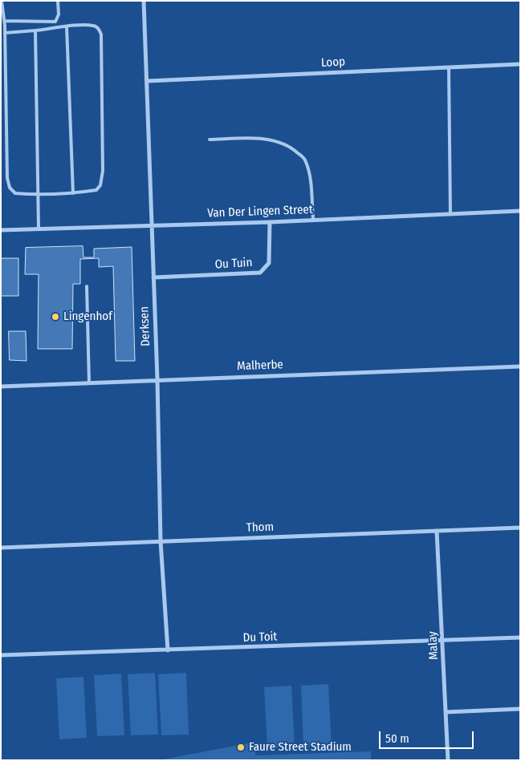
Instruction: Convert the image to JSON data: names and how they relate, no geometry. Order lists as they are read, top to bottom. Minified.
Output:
{"streets":{"street":["Loop","Van Der Lingen Street","Ou Tuin","Derksen","Malherbe","Thom","Du Toit","Malay"]},"crossings":[["Loop","Derksen"],["Van Der Lingen Street","Ou Tuin"],["Van Der Lingen Street","Derksen"],["Ou Tuin","Derksen"],["Derksen","Malherbe"],["Derksen","Thom"],["Derksen","Du Toit"],["Thom","Malay"],["Du Toit","Malay"]],"places":["Lingenhof","Faure Street Stadium"],"scale_bar":"50 m"}
